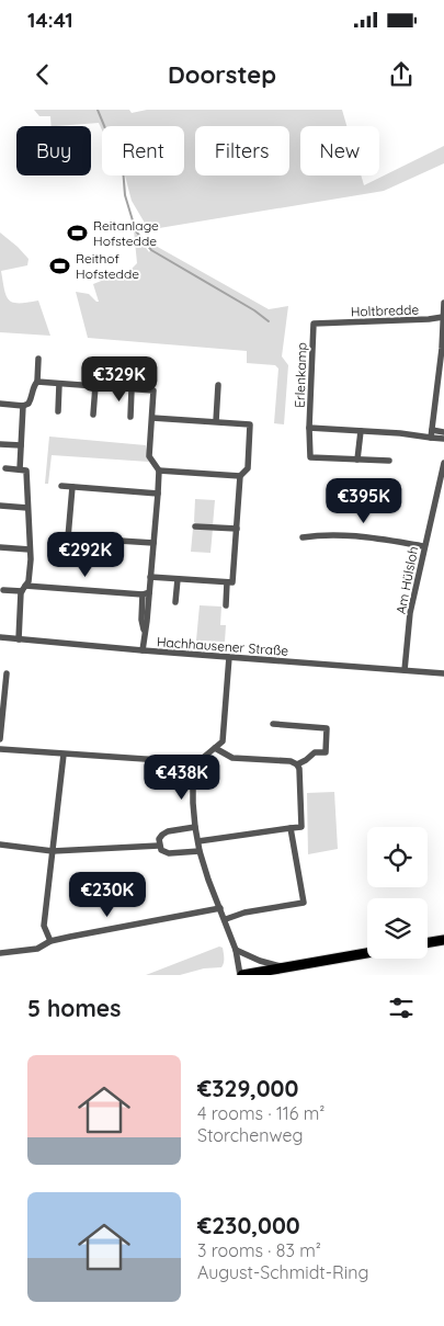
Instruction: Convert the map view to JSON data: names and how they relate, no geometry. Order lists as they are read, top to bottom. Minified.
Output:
{"streets":{"street":["Holtbredde","Erlenkamp","Am Hülsloh","Hachhausener Straße"]},"crossings":[["Holtbredde","Erlenkamp"],["Am Hülsloh","Hachhausener Straße"]],"places":{"sports":["Reitanlage Hofstedde","Reithof Hofstedde"]},"page":{"status":"14:41","header":"Doorstep","chip":["Buy","Rent","Filters","New"],"price":["€329K","€395K","€292K","€438K","€230K"],"heading":"5 homes","list":[{"name":"€329,000","note":"4 rooms · 116 m² · Storchenweg"},{"name":"€230,000","note":"3 rooms · 83 m² · August-Schmidt-Ring"}]}}
